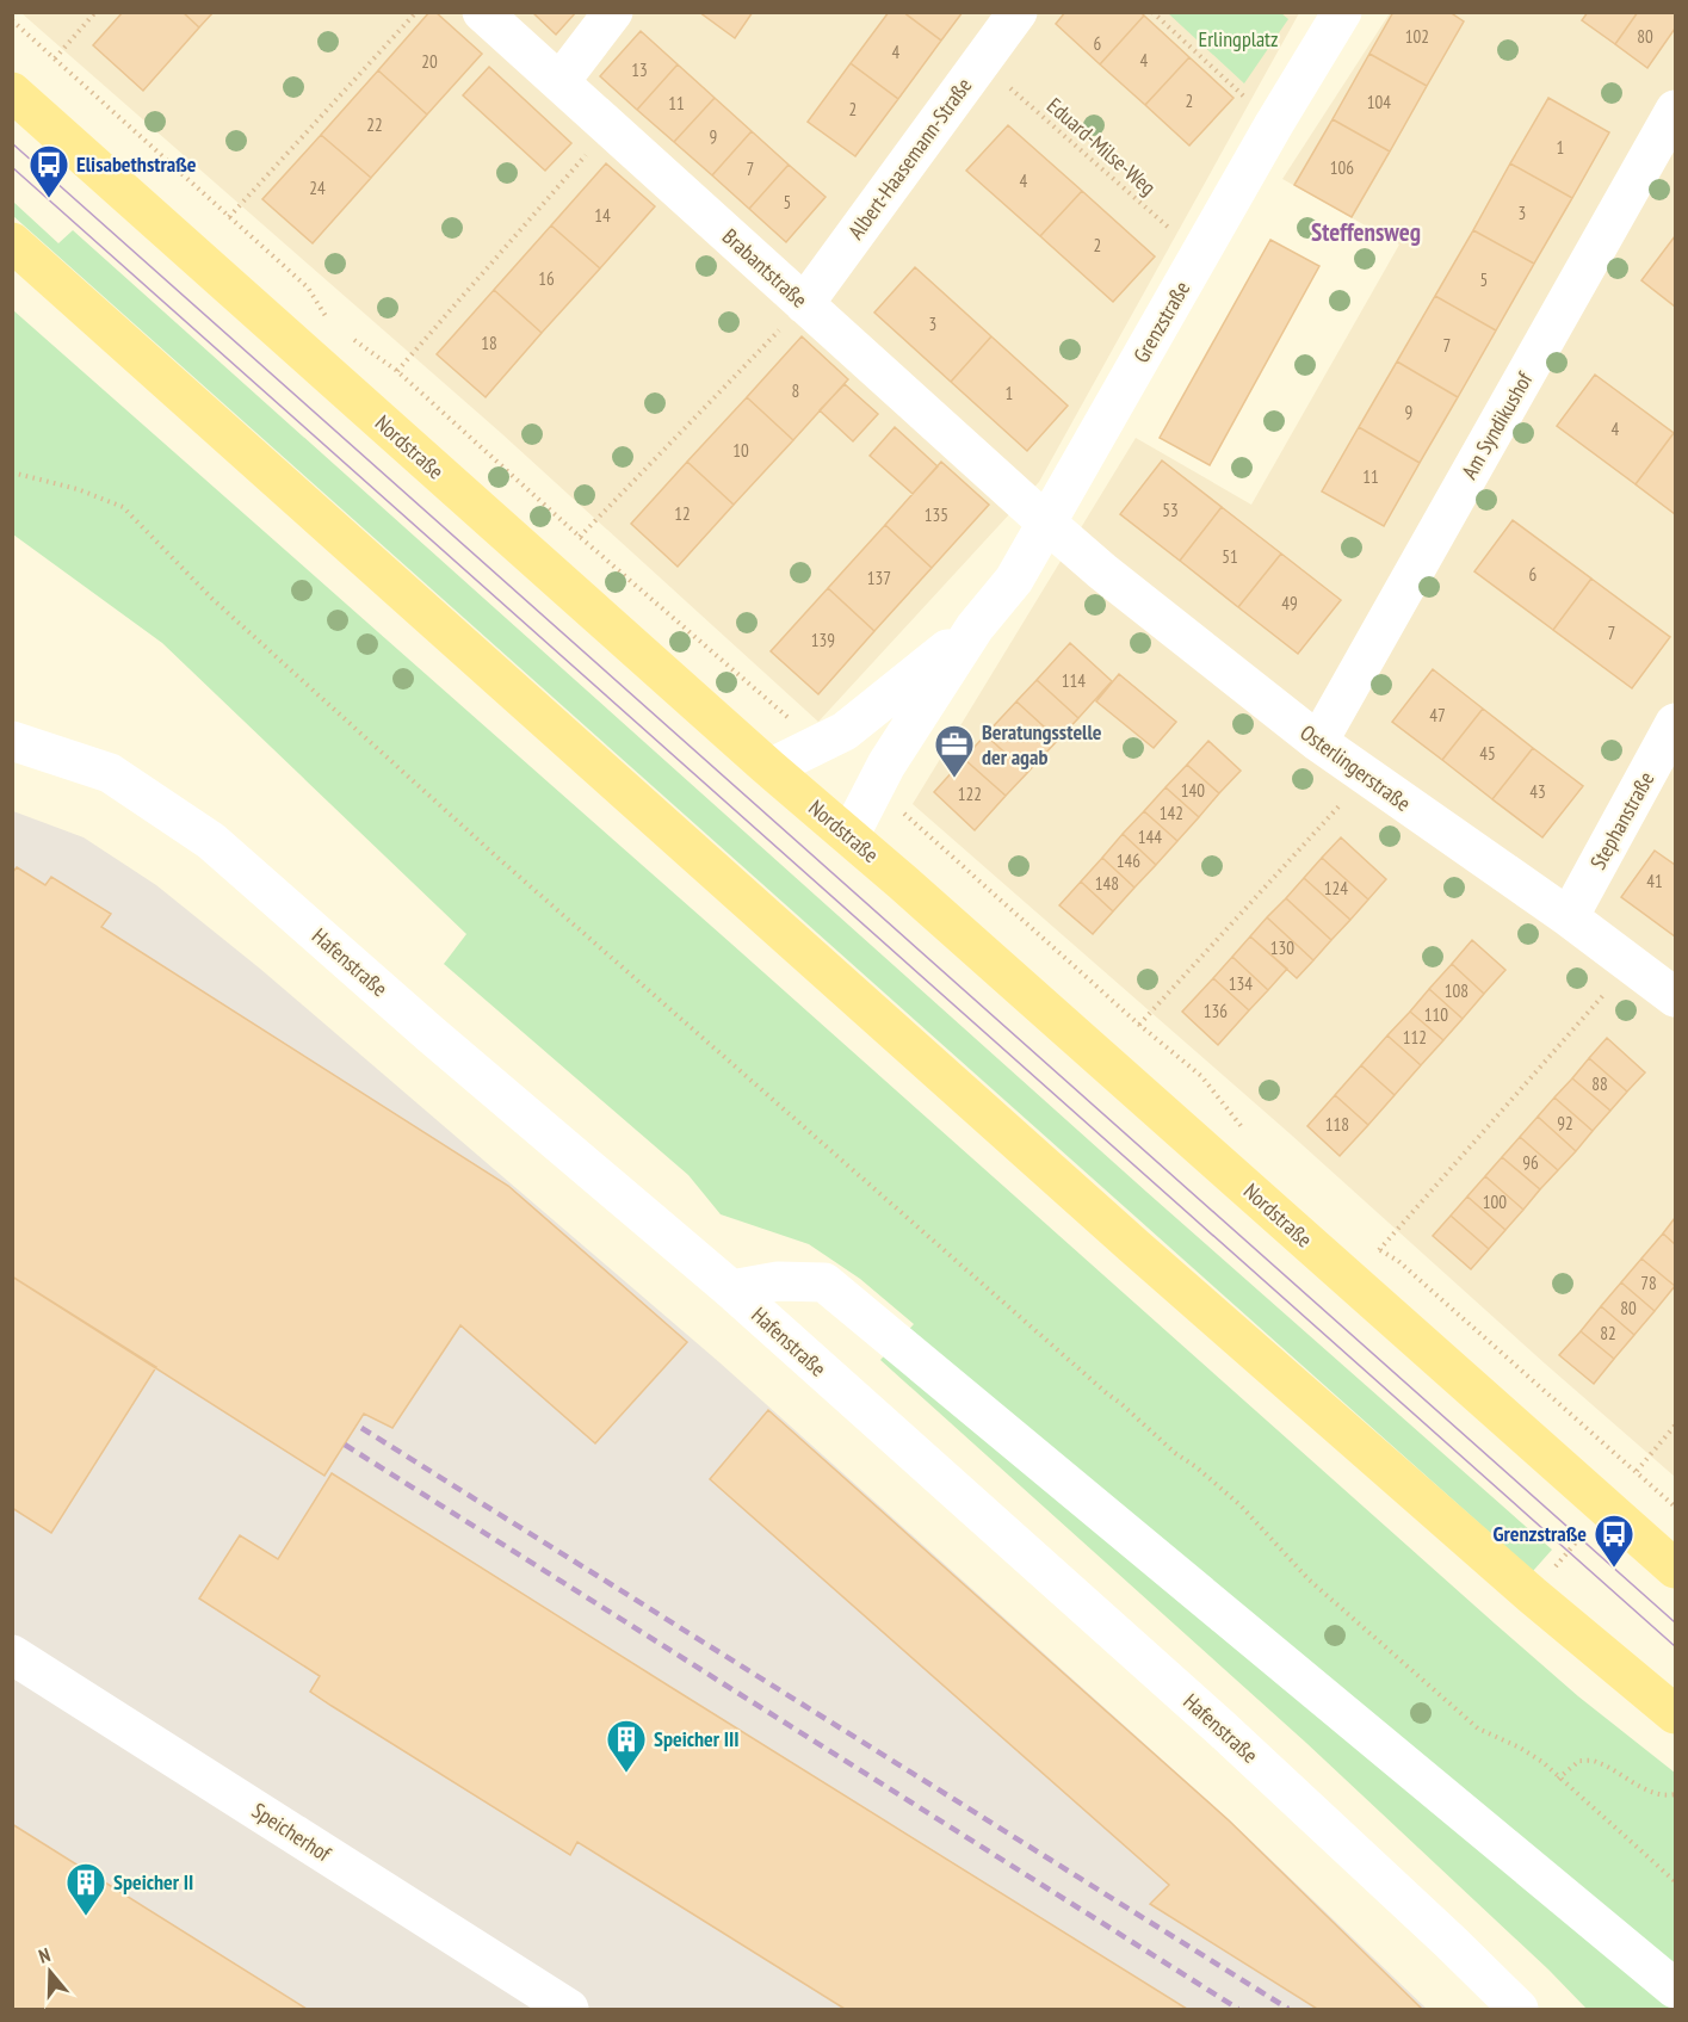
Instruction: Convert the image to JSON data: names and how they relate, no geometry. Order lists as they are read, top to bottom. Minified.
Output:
{"streets":{"main road":["Nordstraße"],"street":["Albert-Haasemann-Straße","Brabantstraße","Grenzstraße","Am Syndikushof","Osterlingerstraße","Stephanstraße","Hafenstraße","Speicherhof"],"path":["Eduard-Milse-Weg"]},"crossings":[["Eduard-Milse-Weg","Albert-Haasemann-Straße"],["Eduard-Milse-Weg","Grenzstraße"],["Albert-Haasemann-Straße","Brabantstraße"],["Brabantstraße","Grenzstraße"],["Brabantstraße","Osterlingerstraße"],["Grenzstraße","Nordstraße"],["Grenzstraße","Osterlingerstraße"],["Am Syndikushof","Osterlingerstraße"],["Osterlingerstraße","Stephanstraße"]],"districts":["Steffensweg"],"parks":["Erlingplatz"],"places":{"bus stop":["Elisabethstraße","Grenzstraße"],"office":["Beratungsstelle der agab"],"building":["Speicher III","Speicher II"]},"house_numbers":["102","80","6","4","4","20","13","2","104","11","2","22","9","1","106","7","4","24","5","3","14","2","16","5","3","18","7","8","1","9","4","10","11","53","12","135","51","6","137","49","7","139","114","47","45","140","43","122","142","144","146","41","148","124","130","134","108","136","110","112","88","92","118","96","100","78","80","82"],"north":"top"}
